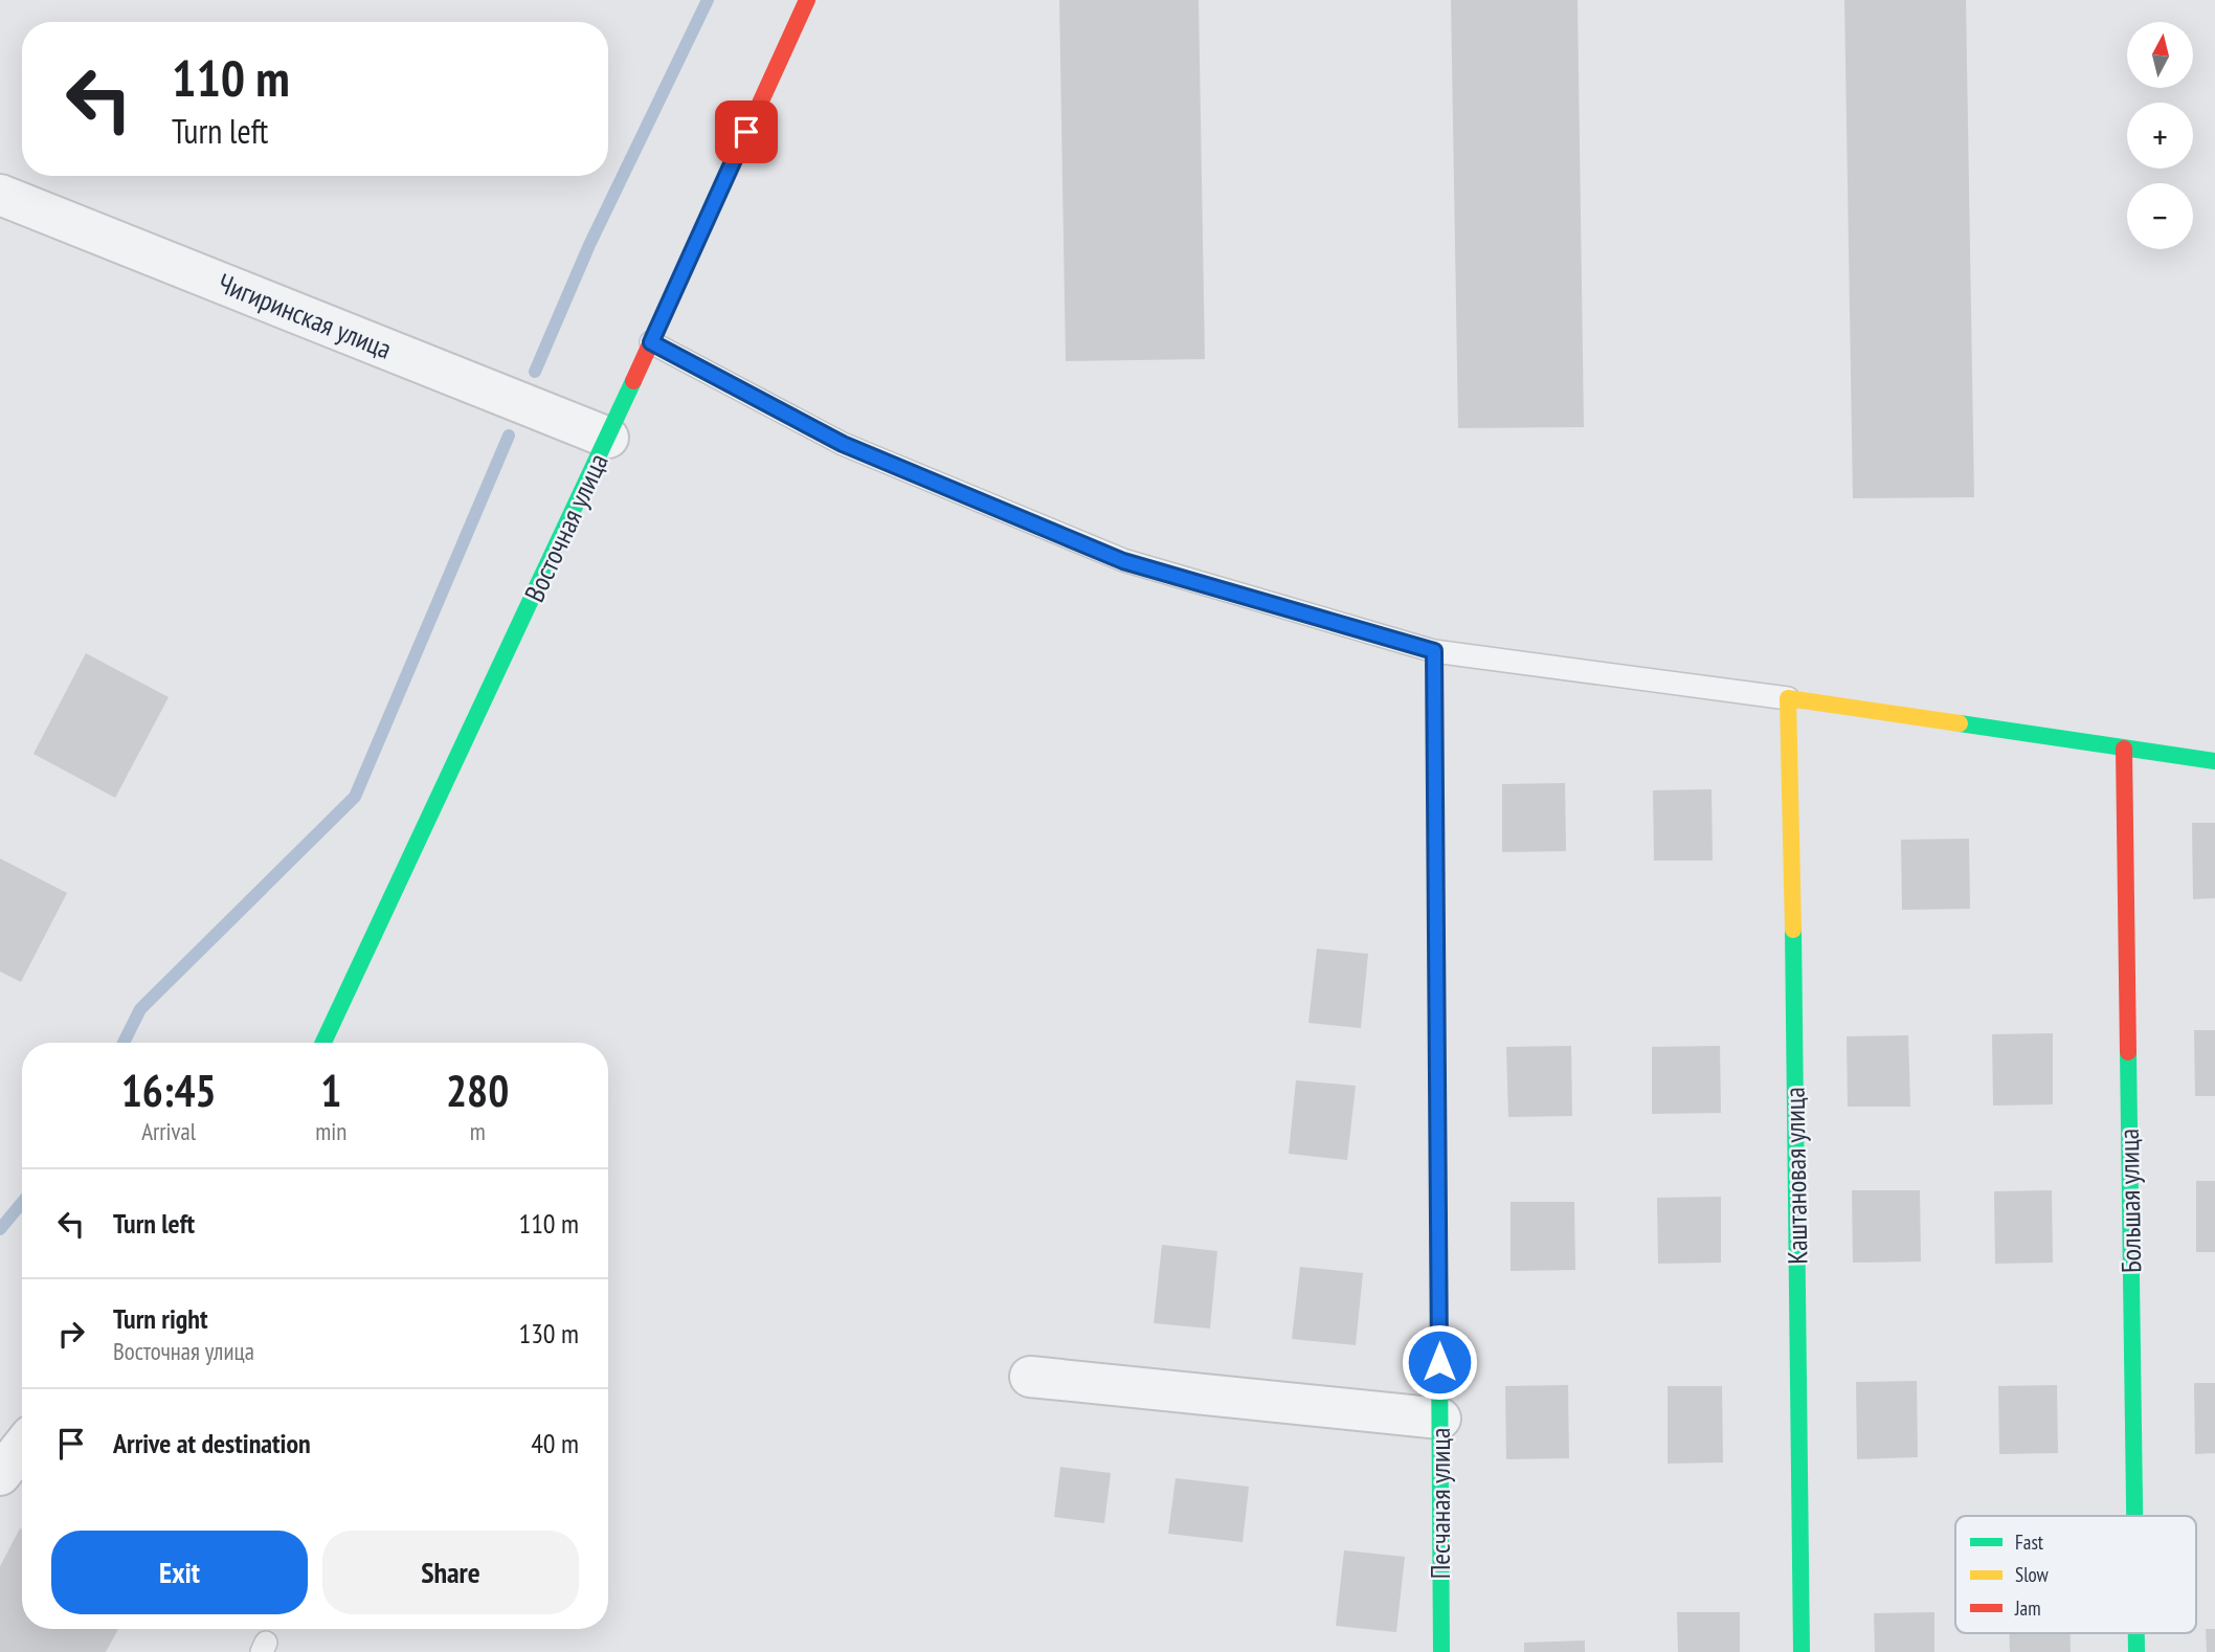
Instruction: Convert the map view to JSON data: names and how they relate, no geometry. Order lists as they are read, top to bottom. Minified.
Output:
{"streets":{"street":["Чигиринская улица","Восточная улица","Каштановая улица","Большая улица","Песчаная улица"]},"crossings":[["Чигиринская улица","Восточная улица"]],"legend":["Fast","Slow","Jam"],"north":"top","page":{"map_buttons":["+","−"],"turn":["110 m","Turn left"],"eta":["16:45","Arrival","1","min","280","m"],"list":[{"name":"Turn left","value":"110 m"},{"name":"Turn right","note":"Восточная улица","value":"130 m"},{"name":"Arrive at destination","value":"40 m"}],"buttons":["Exit","Share"]}}
